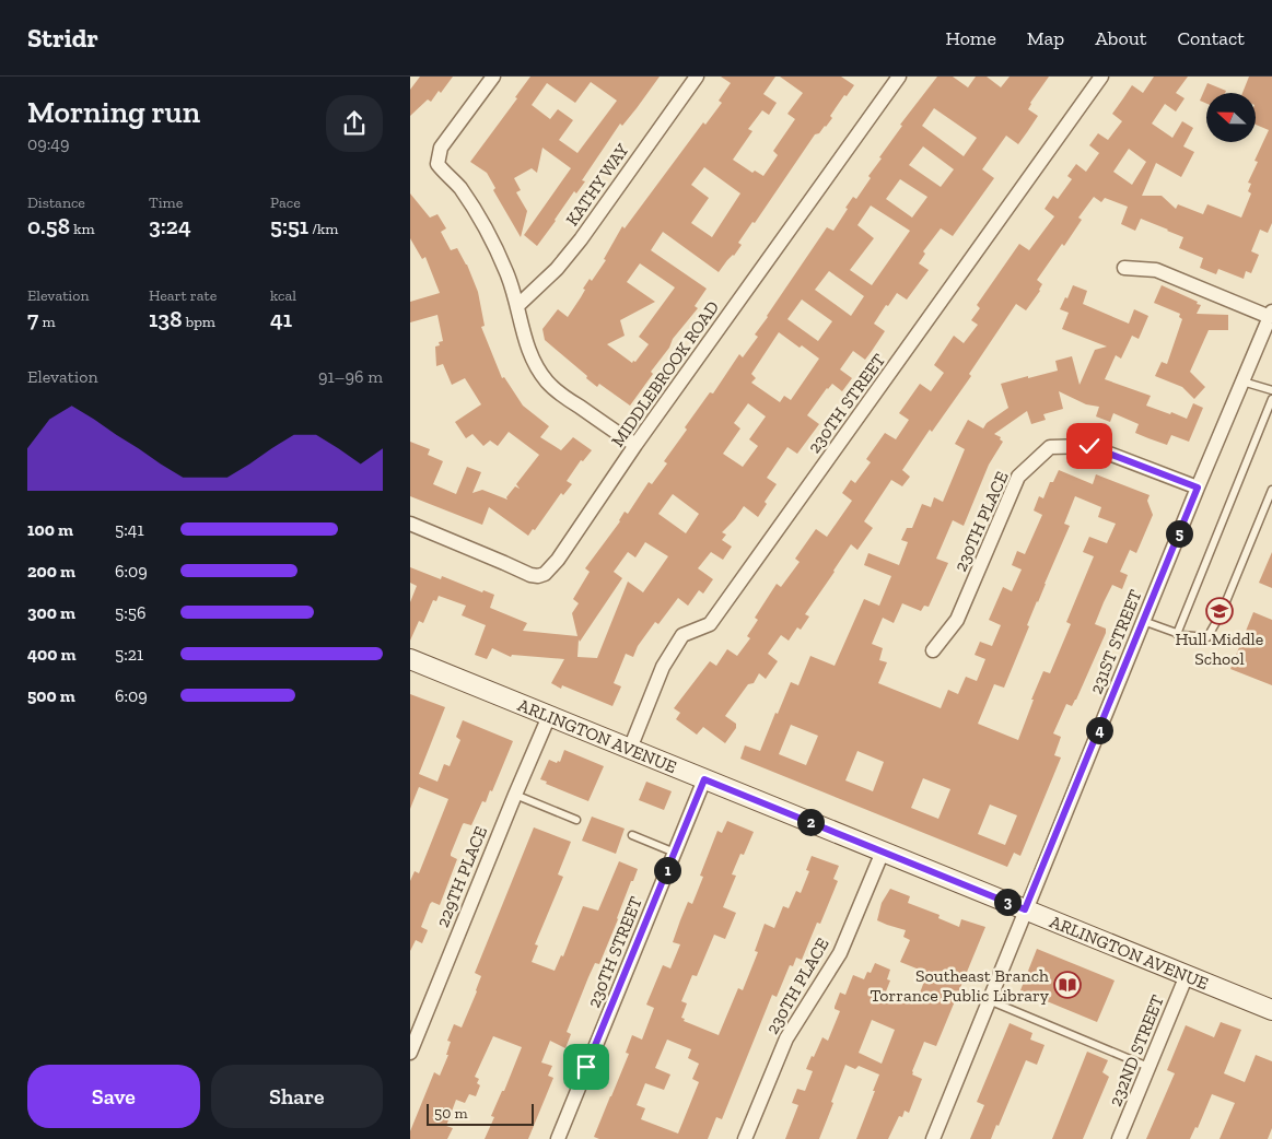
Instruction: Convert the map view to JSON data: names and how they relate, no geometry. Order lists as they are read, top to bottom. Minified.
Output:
{"streets":{"main road":["ARLINGTON AVENUE"],"street":["KATHY WAY","MIDDLEBROOK ROAD","230TH STREET","230TH PLACE","231ST STREET","229TH PLACE","232ND STREET"]},"crossings":[["230TH STREET","ARLINGTON AVENUE"],["230TH PLACE","231ST STREET"],["230TH PLACE","ARLINGTON AVENUE"],["231ST STREET","ARLINGTON AVENUE"],["ARLINGTON AVENUE","229TH PLACE"],["ARLINGTON AVENUE","232ND STREET"]],"places":{"school or university":["Hull Middle School"],"library":["Southeast Branch Torrance Public Library"]},"scale_bar":"50 m","north":"left","page":{"header":"Stridr","nav":["Home","Map","About","Contact"],"heading":["Morning run","09:49"],"stats":[["Distance","0.58 km"],["Time","3:24"],["Pace","5:51 /km"],["Elevation","7 m"],["Heart rate","138 bpm"],["kcal","41"]],"chart":["Elevation","91–96 m"],"list":[{"name":"100 m","note":"5:41"},{"name":"200 m","note":"6:09"},{"name":"300 m","note":"5:56"},{"name":"400 m","note":"5:21"},{"name":"500 m","note":"6:09"}],"pins":["5","4","2","1","3"],"buttons":["Save","Share"],"scale":"50 m"}}
